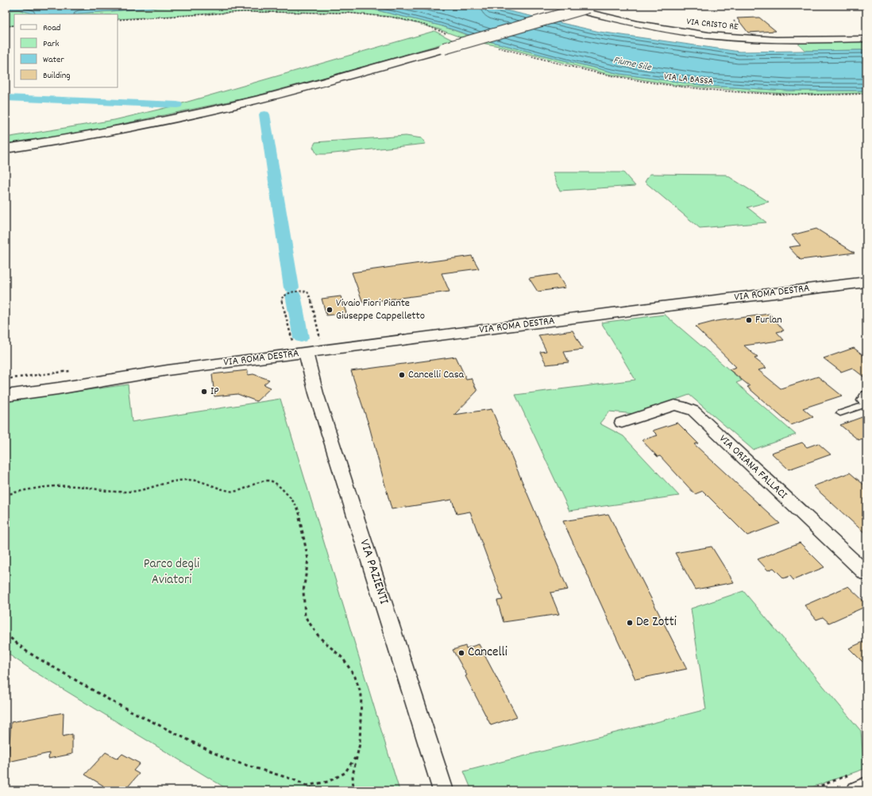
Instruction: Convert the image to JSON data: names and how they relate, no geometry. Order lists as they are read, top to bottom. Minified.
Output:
{"streets":{"street":["VIA CRISTO RE","VIA ROMA DESTRA","VIA ORIANA FALLACI","VIA PAZIENTI"],"path":["VIA LA BASSA"]},"crossings":[["VIA ROMA DESTRA","VIA PAZIENTI"]],"water":["Fiume Sile"],"parks":["Parco degli Aviatori"],"places":["Vivaio Fiori Piante Giuseppe Cappelletto","Furlan","Cancelli Casa","IP","De Zotti","Cancelli"],"legend":["Road","Park","Water","Building"]}
